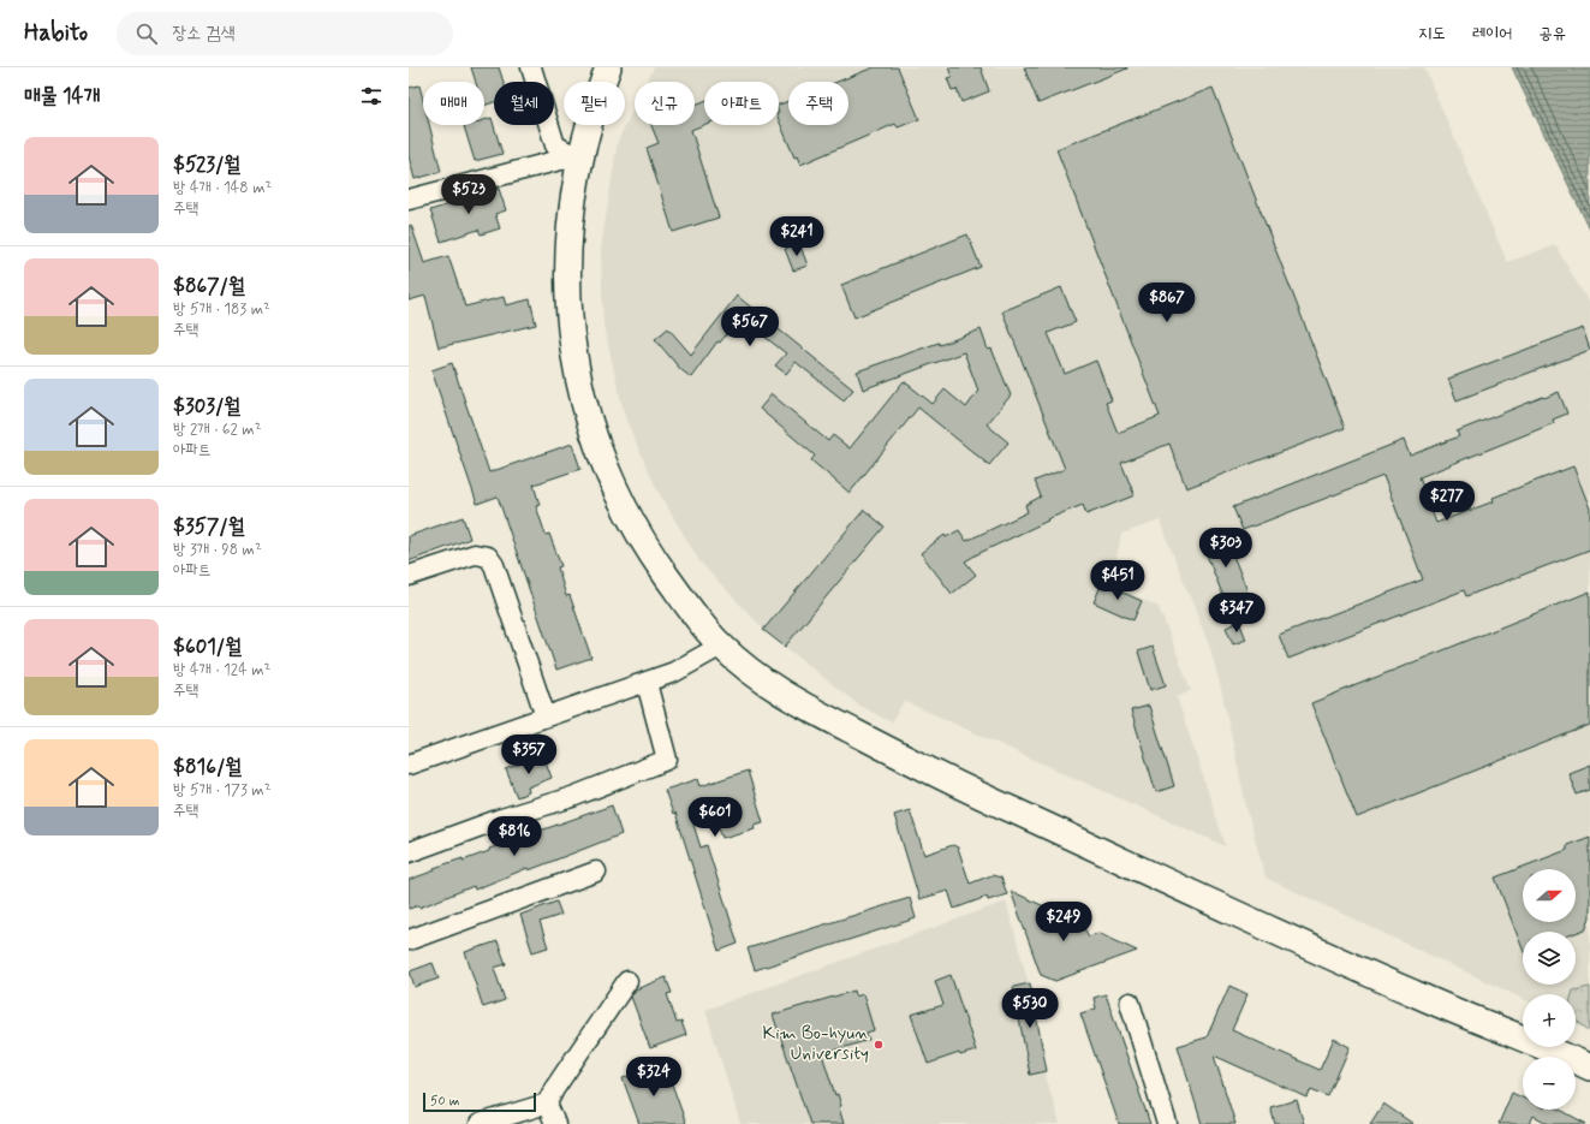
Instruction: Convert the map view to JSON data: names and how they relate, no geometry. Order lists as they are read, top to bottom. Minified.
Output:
{"places":["Kim Bo-hyun University"],"scale_bar":"50 m","north":"right","page":{"header":"Habito","search":"장소 검색","nav":["지도","레이어","공유"],"heading":"매물 14개","chip":["매매","월세","필터","신규","아파트","주택"],"list":[{"name":"$523/월","note":"방 4개 · 148 m² · 주택"},{"name":"$867/월","note":"방 5개 · 183 m² · 주택"},{"name":"$303/월","note":"방 2개 · 62 m² · 아파트"},{"name":"$357/월","note":"방 3개 · 98 m² · 아파트"},{"name":"$601/월","note":"방 4개 · 124 m² · 주택"},{"name":"$816/월","note":"방 5개 · 173 m² · 주택"}],"price":["$523","$241","$867","$567","$277","$303","$451","$347","$357","$601","$816","$249","$530","$324"],"map_buttons":["+","−"],"scale":"50 m"}}
